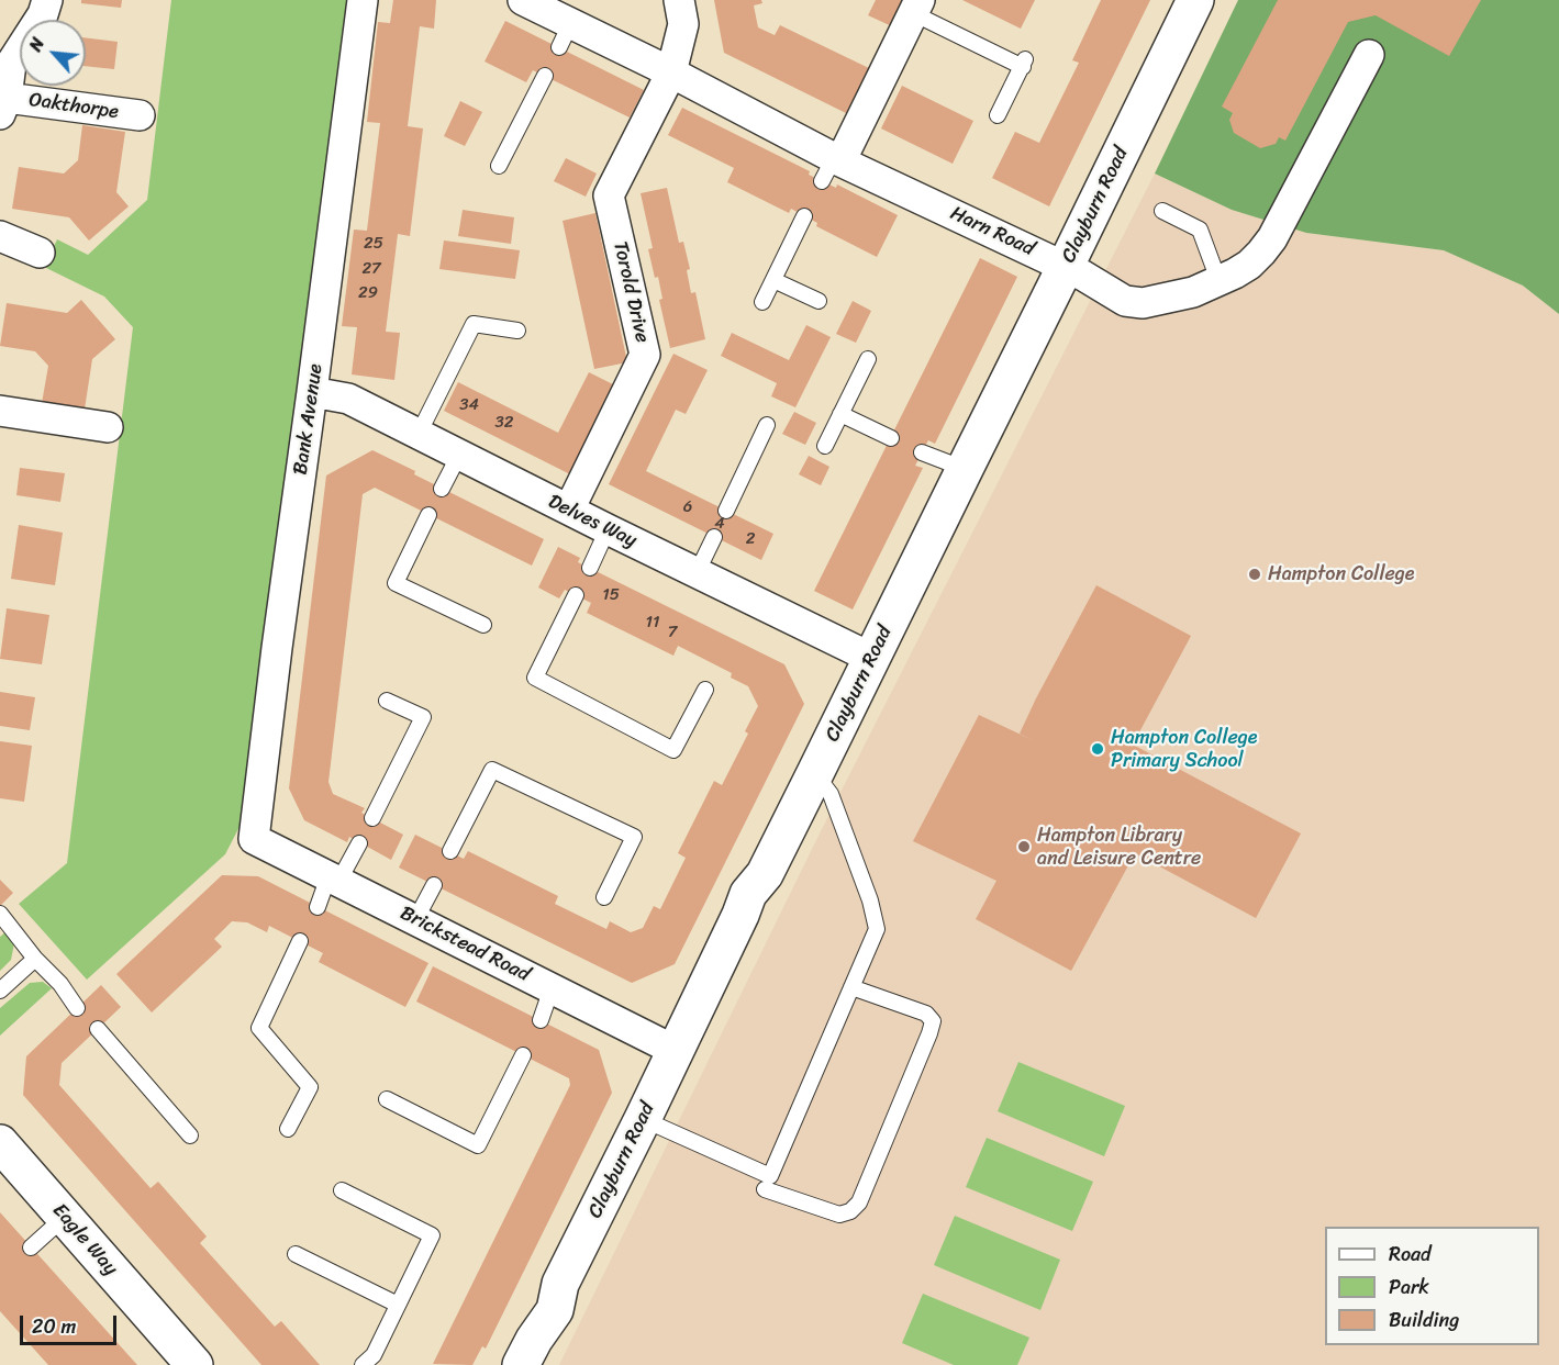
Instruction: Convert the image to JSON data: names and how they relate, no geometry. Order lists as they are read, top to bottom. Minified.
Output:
{"streets":{"street":["Oakthorpe","Clayburn Road","Harn Road","Torold Drive","Bank Avenue","Delves Way","Brickstead Road","Eagle Way"]},"crossings":[["Clayburn Road","Harn Road"],["Clayburn Road","Delves Way"],["Clayburn Road","Brickstead Road"],["Harn Road","Torold Drive"],["Torold Drive","Delves Way"],["Bank Avenue","Delves Way"],["Bank Avenue","Brickstead Road"]],"places":["Hampton College","Hampton College Primary School","Hampton Library and Leisure Centre"],"house_numbers":["25","27","29","34","32","6","4","2","15","11","7"],"legend":["Road","Park","Building"],"scale_bar":"20 m","north":"top left"}
